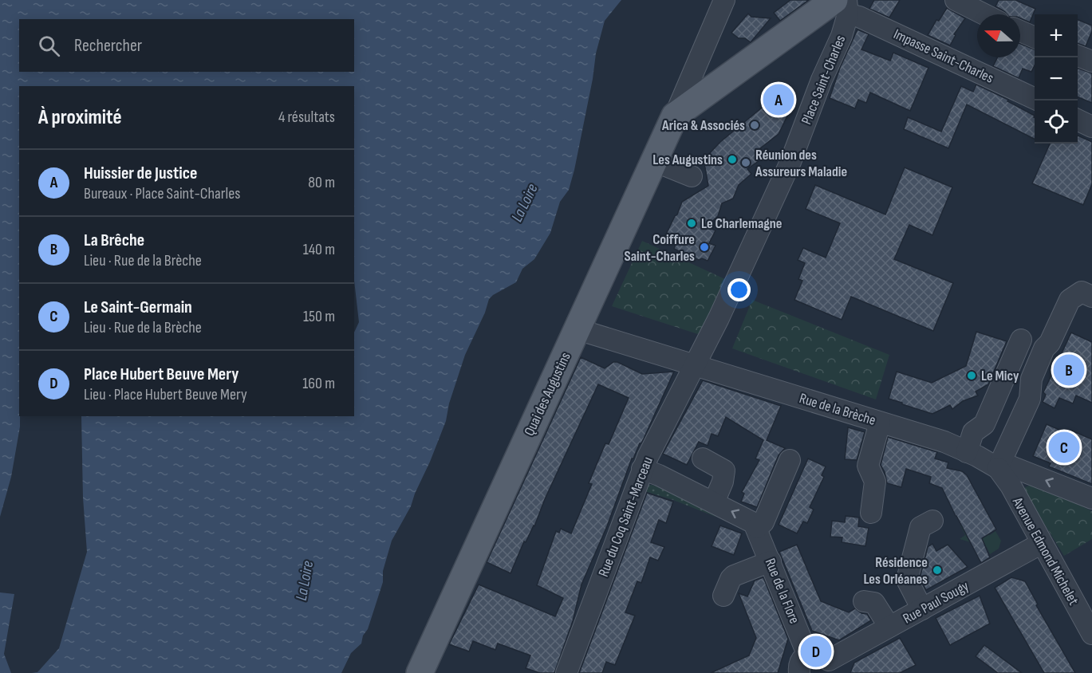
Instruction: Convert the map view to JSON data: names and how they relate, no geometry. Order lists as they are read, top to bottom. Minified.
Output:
{"streets":{"main road":["Quai des Augustins"],"street":["Impasse Saint-Charles","Place Saint-Charles","Rue de la Brèche","Rue du Coq Saint-Marceau","Avenue Edmond Michelet","Rue de la Flore","Rue Paul Sougy"]},"crossings":[["Impasse Saint-Charles","Place Saint-Charles"],["Place Saint-Charles","Rue de la Brèche"],["Place Saint-Charles","Rue du Coq Saint-Marceau"],["Quai des Augustins","Rue de la Brèche"],["Rue de la Brèche","Rue du Coq Saint-Marceau"],["Rue de la Brèche","Avenue Edmond Michelet"],["Avenue Edmond Michelet","Rue Paul Sougy"]],"water":["La Loire"],"places":["Arica & Associés","Les Augustins","Réunion des Assureurs Maladie","Le Charlemagne","Coiffure Saint-Charles","Le Micy","Résidence Les Orléanes"],"north":"left","page":{"map_buttons":["+","−"],"search":"Rechercher","pins":["A","B","C","D"],"heading":["À proximité","4 résultats"],"list":[{"mark":"A","name":"Huissier de Justice","note":"Bureaux · Place Saint-Charles","value":"80 m"},{"mark":"B","name":"La Brêche","note":"Lieu · Rue de la Brèche","value":"140 m"},{"mark":"C","name":"Le Saint-Germain","note":"Lieu · Rue de la Brèche","value":"150 m"},{"mark":"D","name":"Place Hubert Beuve Mery","note":"Lieu · Place Hubert Beuve Mery","value":"160 m"}]}}
